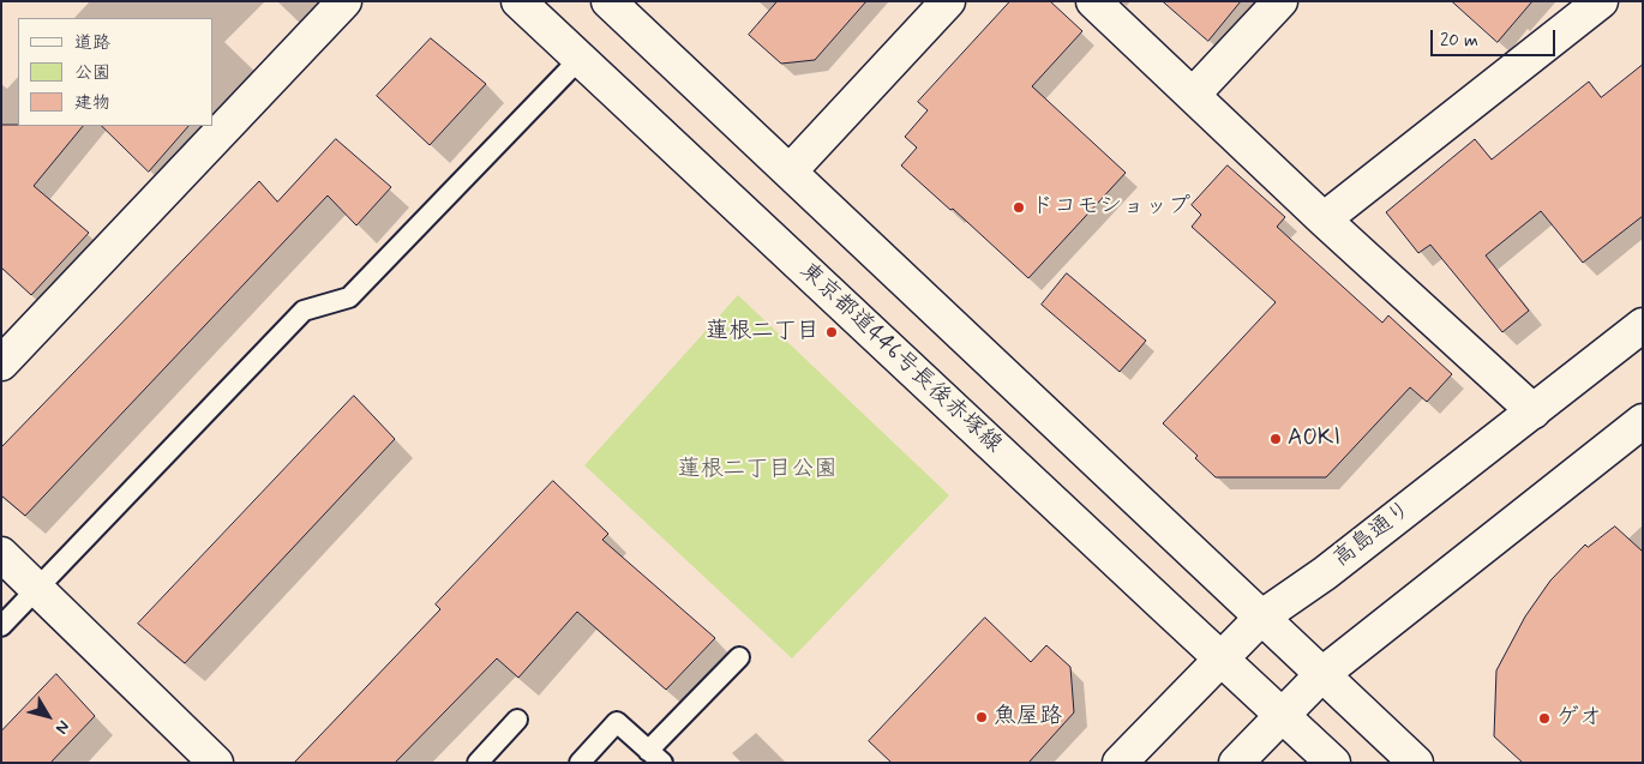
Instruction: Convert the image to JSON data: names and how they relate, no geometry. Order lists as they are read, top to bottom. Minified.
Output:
{"streets":{"main road":["東京都道446号長後赤塚線","高島通り"]},"crossings":[["東京都道446号長後赤塚線","高島通り"]],"parks":["蓮根二丁目公園"],"places":["ドコモショップ","蓮根二丁目","AOKI","魚屋路","ゲオ"],"legend":["道路","公園","建物"],"scale_bar":"20 m","north":"bottom right"}
